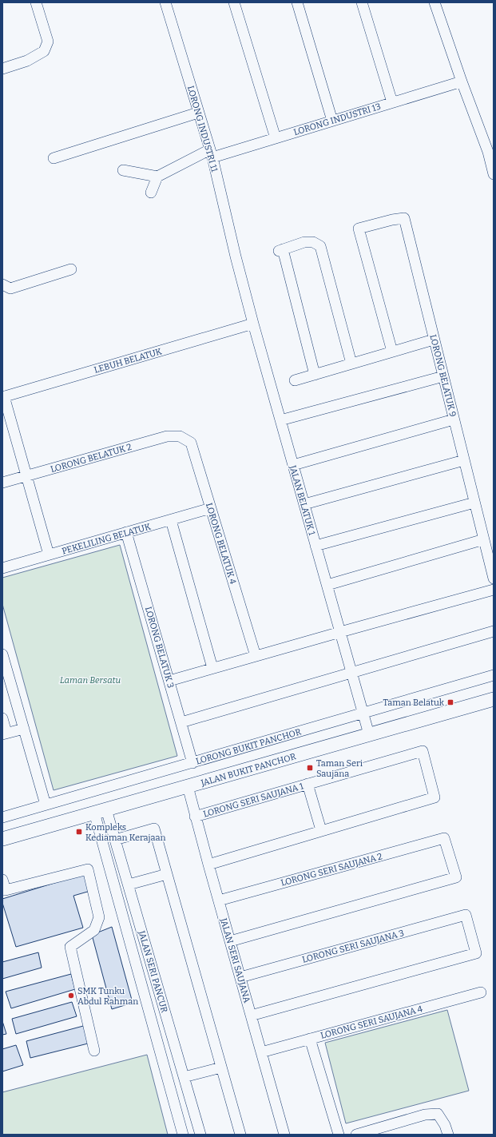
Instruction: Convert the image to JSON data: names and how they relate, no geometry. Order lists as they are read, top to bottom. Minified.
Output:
{"streets":{"main road":["JALAN BUKIT PANCHOR"],"street":["LORONG INDUSTRI 13","LORONG INDUSTRI 11","LEBUH BELATUK","LORONG BELATUK 9","LORONG BELATUK 2","JALAN BELATUK 1","PEKELILING BELATUK","LORONG BELATUK 4","LORONG BELATUK 3","LORONG BUKIT PANCHOR","LORONG SERI SAUJANA 1","LORONG SERI SAUJANA 2","LORONG SERI SAUJANA 3","JALAN SERI SAUJANA","JALAN SERI PANCUR","LORONG SERI SAUJANA 4"]},"crossings":[["LORONG INDUSTRI 13","LORONG INDUSTRI 11"],["LORONG INDUSTRI 11","JALAN BELATUK 1"],["LEBUH BELATUK","JALAN BELATUK 1"],["LORONG BELATUK 2","LORONG BELATUK 4"],["JALAN BELATUK 1","LORONG BUKIT PANCHOR"],["JALAN BELATUK 1","JALAN BUKIT PANCHOR"],["PEKELILING BELATUK","LORONG BELATUK 4"],["PEKELILING BELATUK","LORONG BELATUK 3"],["LORONG BELATUK 3","LORONG BUKIT PANCHOR"],["JALAN BUKIT PANCHOR","JALAN SERI SAUJANA"],["JALAN BUKIT PANCHOR","JALAN SERI PANCUR"],["LORONG SERI SAUJANA 1","JALAN SERI SAUJANA"],["LORONG SERI SAUJANA 2","JALAN SERI SAUJANA"],["LORONG SERI SAUJANA 3","JALAN SERI SAUJANA"],["JALAN SERI SAUJANA","LORONG SERI SAUJANA 4"]],"parks":["Laman Bersatu"],"places":{"transit":["Taman Belatuk","Taman Seri Saujana","Kompleks Kediaman Kerajaan"],"other":["SMK Tunku Abdul Rahman"]}}
